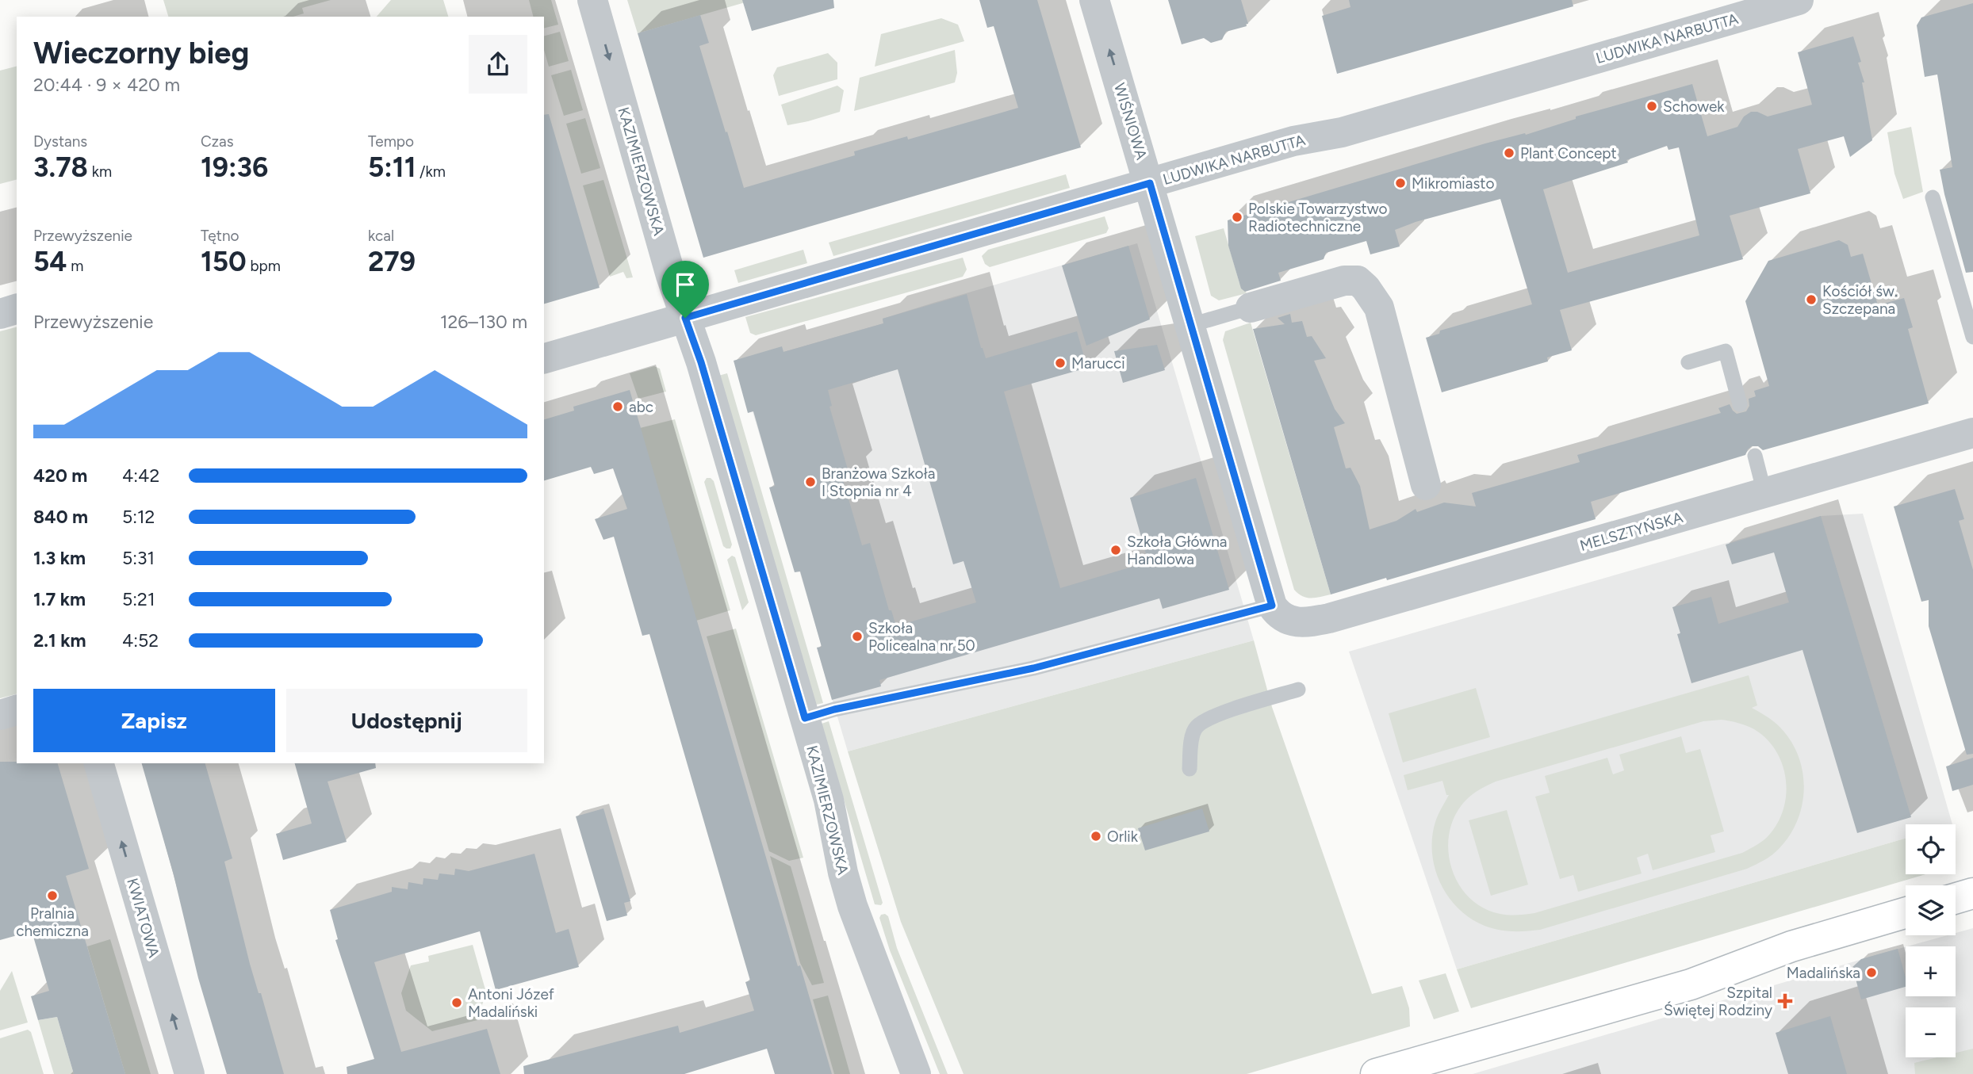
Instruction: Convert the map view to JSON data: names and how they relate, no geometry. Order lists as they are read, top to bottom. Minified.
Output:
{"streets":{"street":["LUDWIKA NARBUTTA","WIŚNIOWA","KAZIMIERZOWSKA","MELSZTYŃSKA","KWIATOWA"]},"crossings":[["LUDWIKA NARBUTTA","WIŚNIOWA"],["LUDWIKA NARBUTTA","KAZIMIERZOWSKA"],["WIŚNIOWA","MELSZTYŃSKA"]],"one_way":["KWIATOWA"],"places":{"other":["Schowek","Plant Concept","Mikromiasto","Polskie Towarzystwo Radiotechniczne","Kościół św. Szczepana","Marucci","abc","Branżowa Szkoła I Stopnia nr 4","Szkoła Główna Handlowa","Szkoła Policealna nr 50","Orlik","Pralnia chemiczna","Madalińska","Antoni Józef Madaliński"],"health":["Szpital Świętej Rodziny"]},"page":{"heading":["Wieczorny bieg","20:44 · 9 × 420 m"],"stats":[["Dystans","3.78 km"],["Czas","19:36"],["Tempo","5:11 /km"],["Przewyższenie","54 m"],["Tętno","150 bpm"],["kcal","279"]],"chart":["Przewyższenie","126–130 m"],"list":[{"name":"420 m","note":"4:42"},{"name":"840 m","note":"5:12"},{"name":"1.3 km","note":"5:31"},{"name":"1.7 km","note":"5:21"},{"name":"2.1 km","note":"4:52"}],"buttons":["Zapisz","Udostępnij"],"map_buttons":["+","−"]}}
